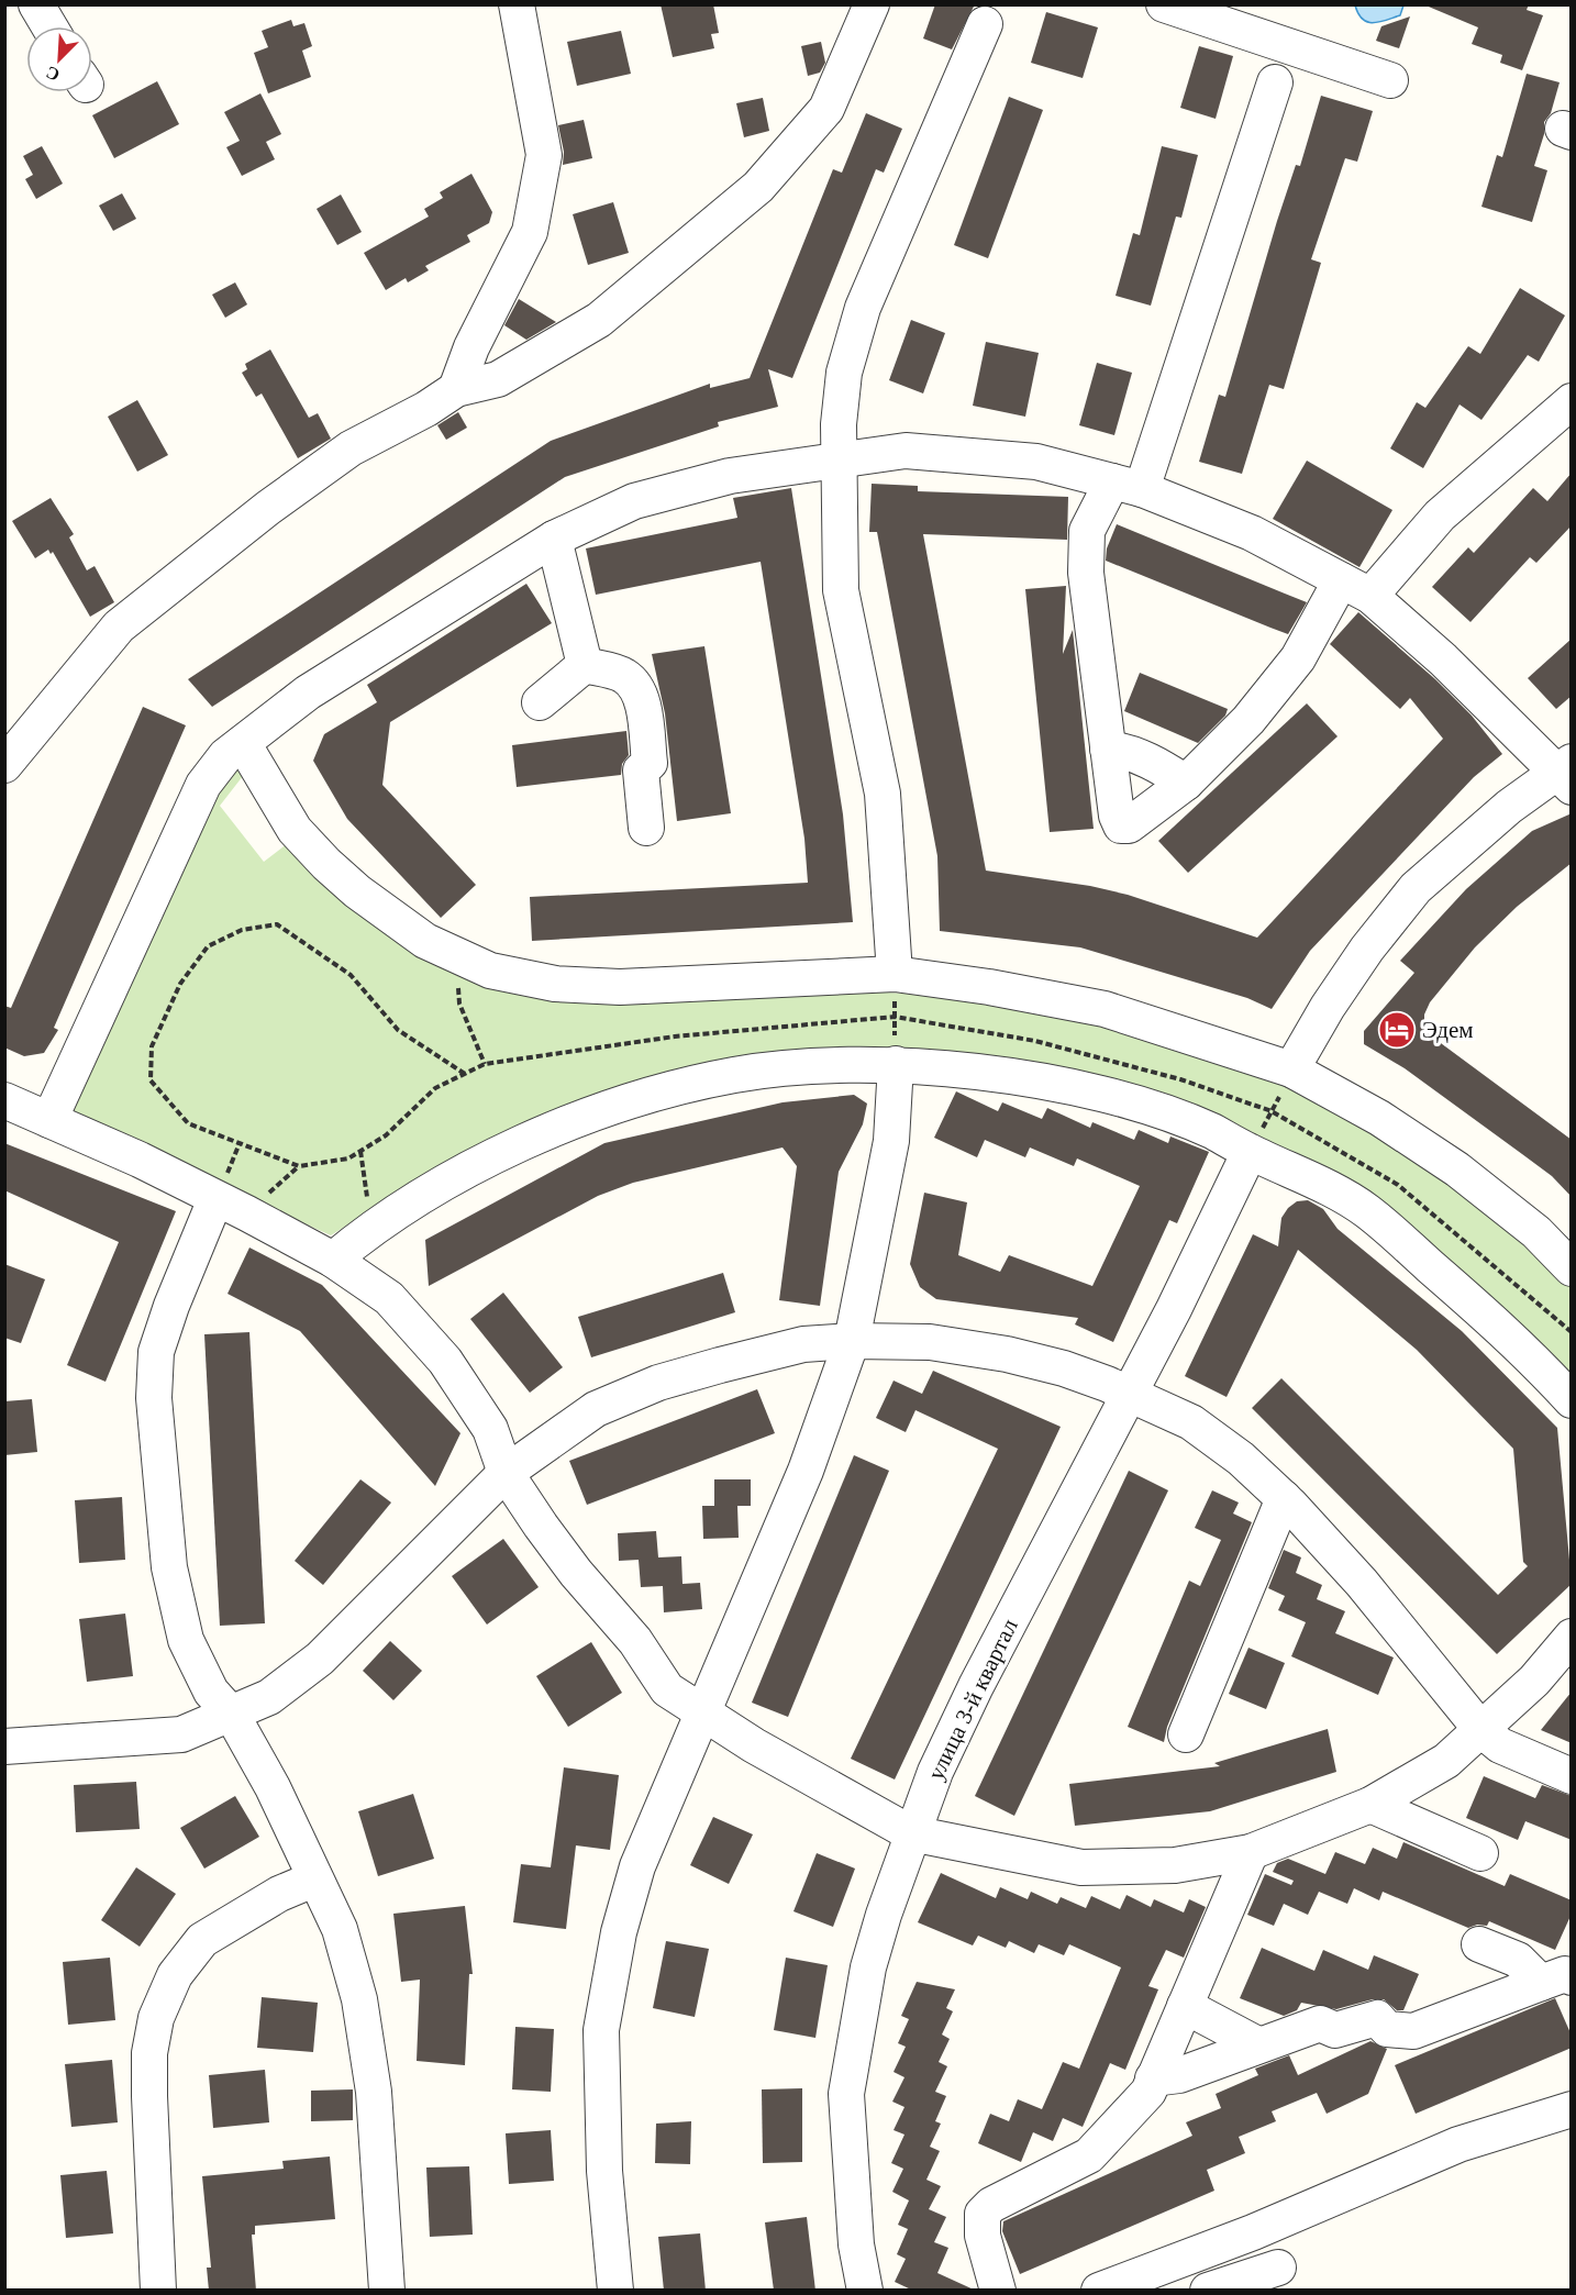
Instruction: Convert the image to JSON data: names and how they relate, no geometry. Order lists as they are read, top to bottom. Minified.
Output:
{"streets":{"street":["улица 3-й квартал"]},"places":{"hotel":["Эдем"]},"north":"bottom left"}
